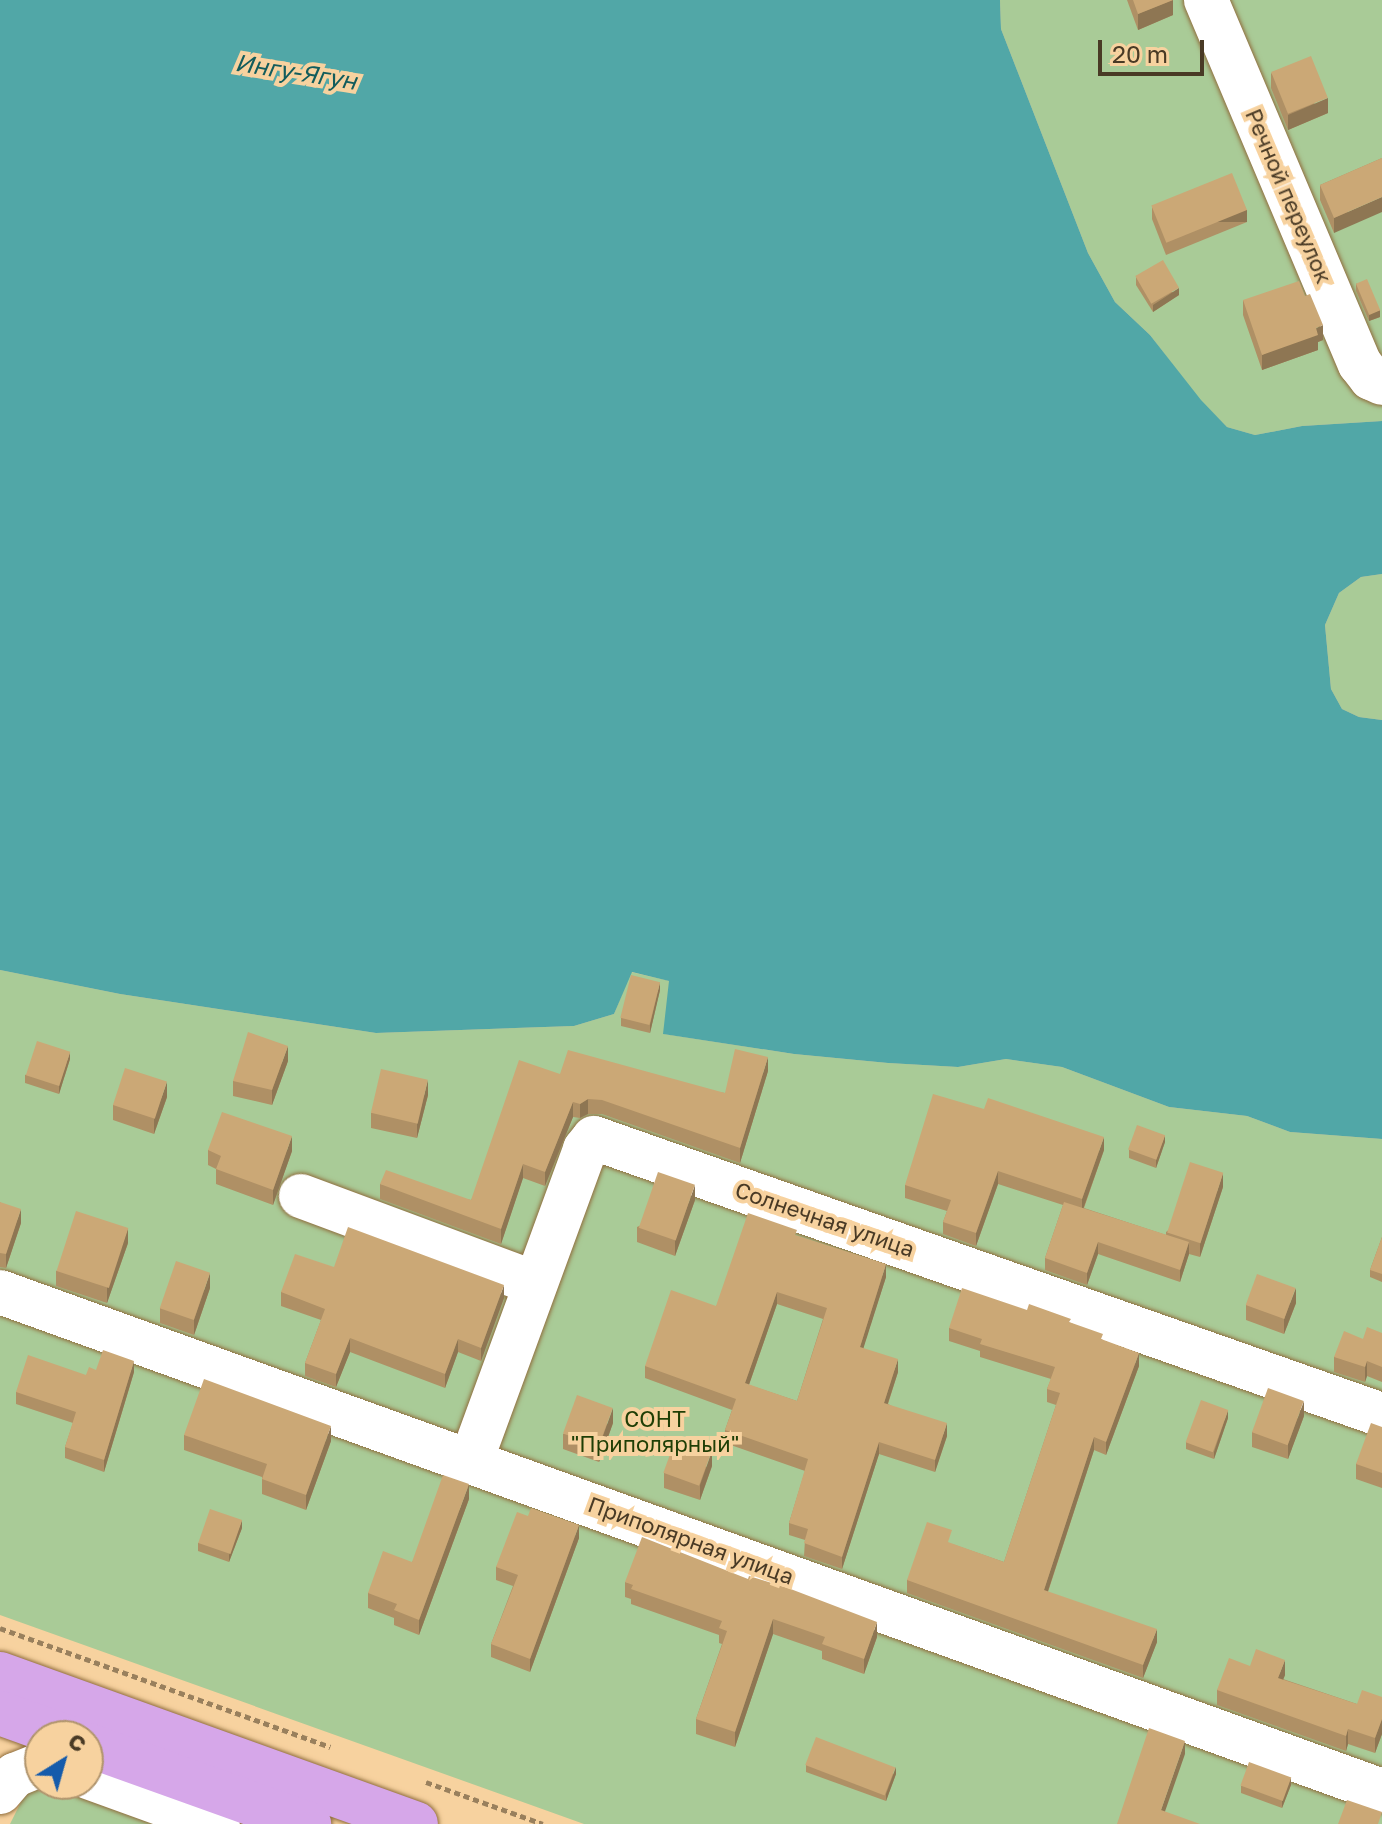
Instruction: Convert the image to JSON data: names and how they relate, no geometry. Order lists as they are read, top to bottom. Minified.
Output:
{"streets":{"lane":["Речной переулок","Солнечная улица","Приполярная улица"]},"crossings":[["Солнечная улица","Приполярная улица"]],"water":["Ингу-Ягун"],"parks":["СОНТ \"Приполярный\""],"scale_bar":"20 m","north":"top right"}
